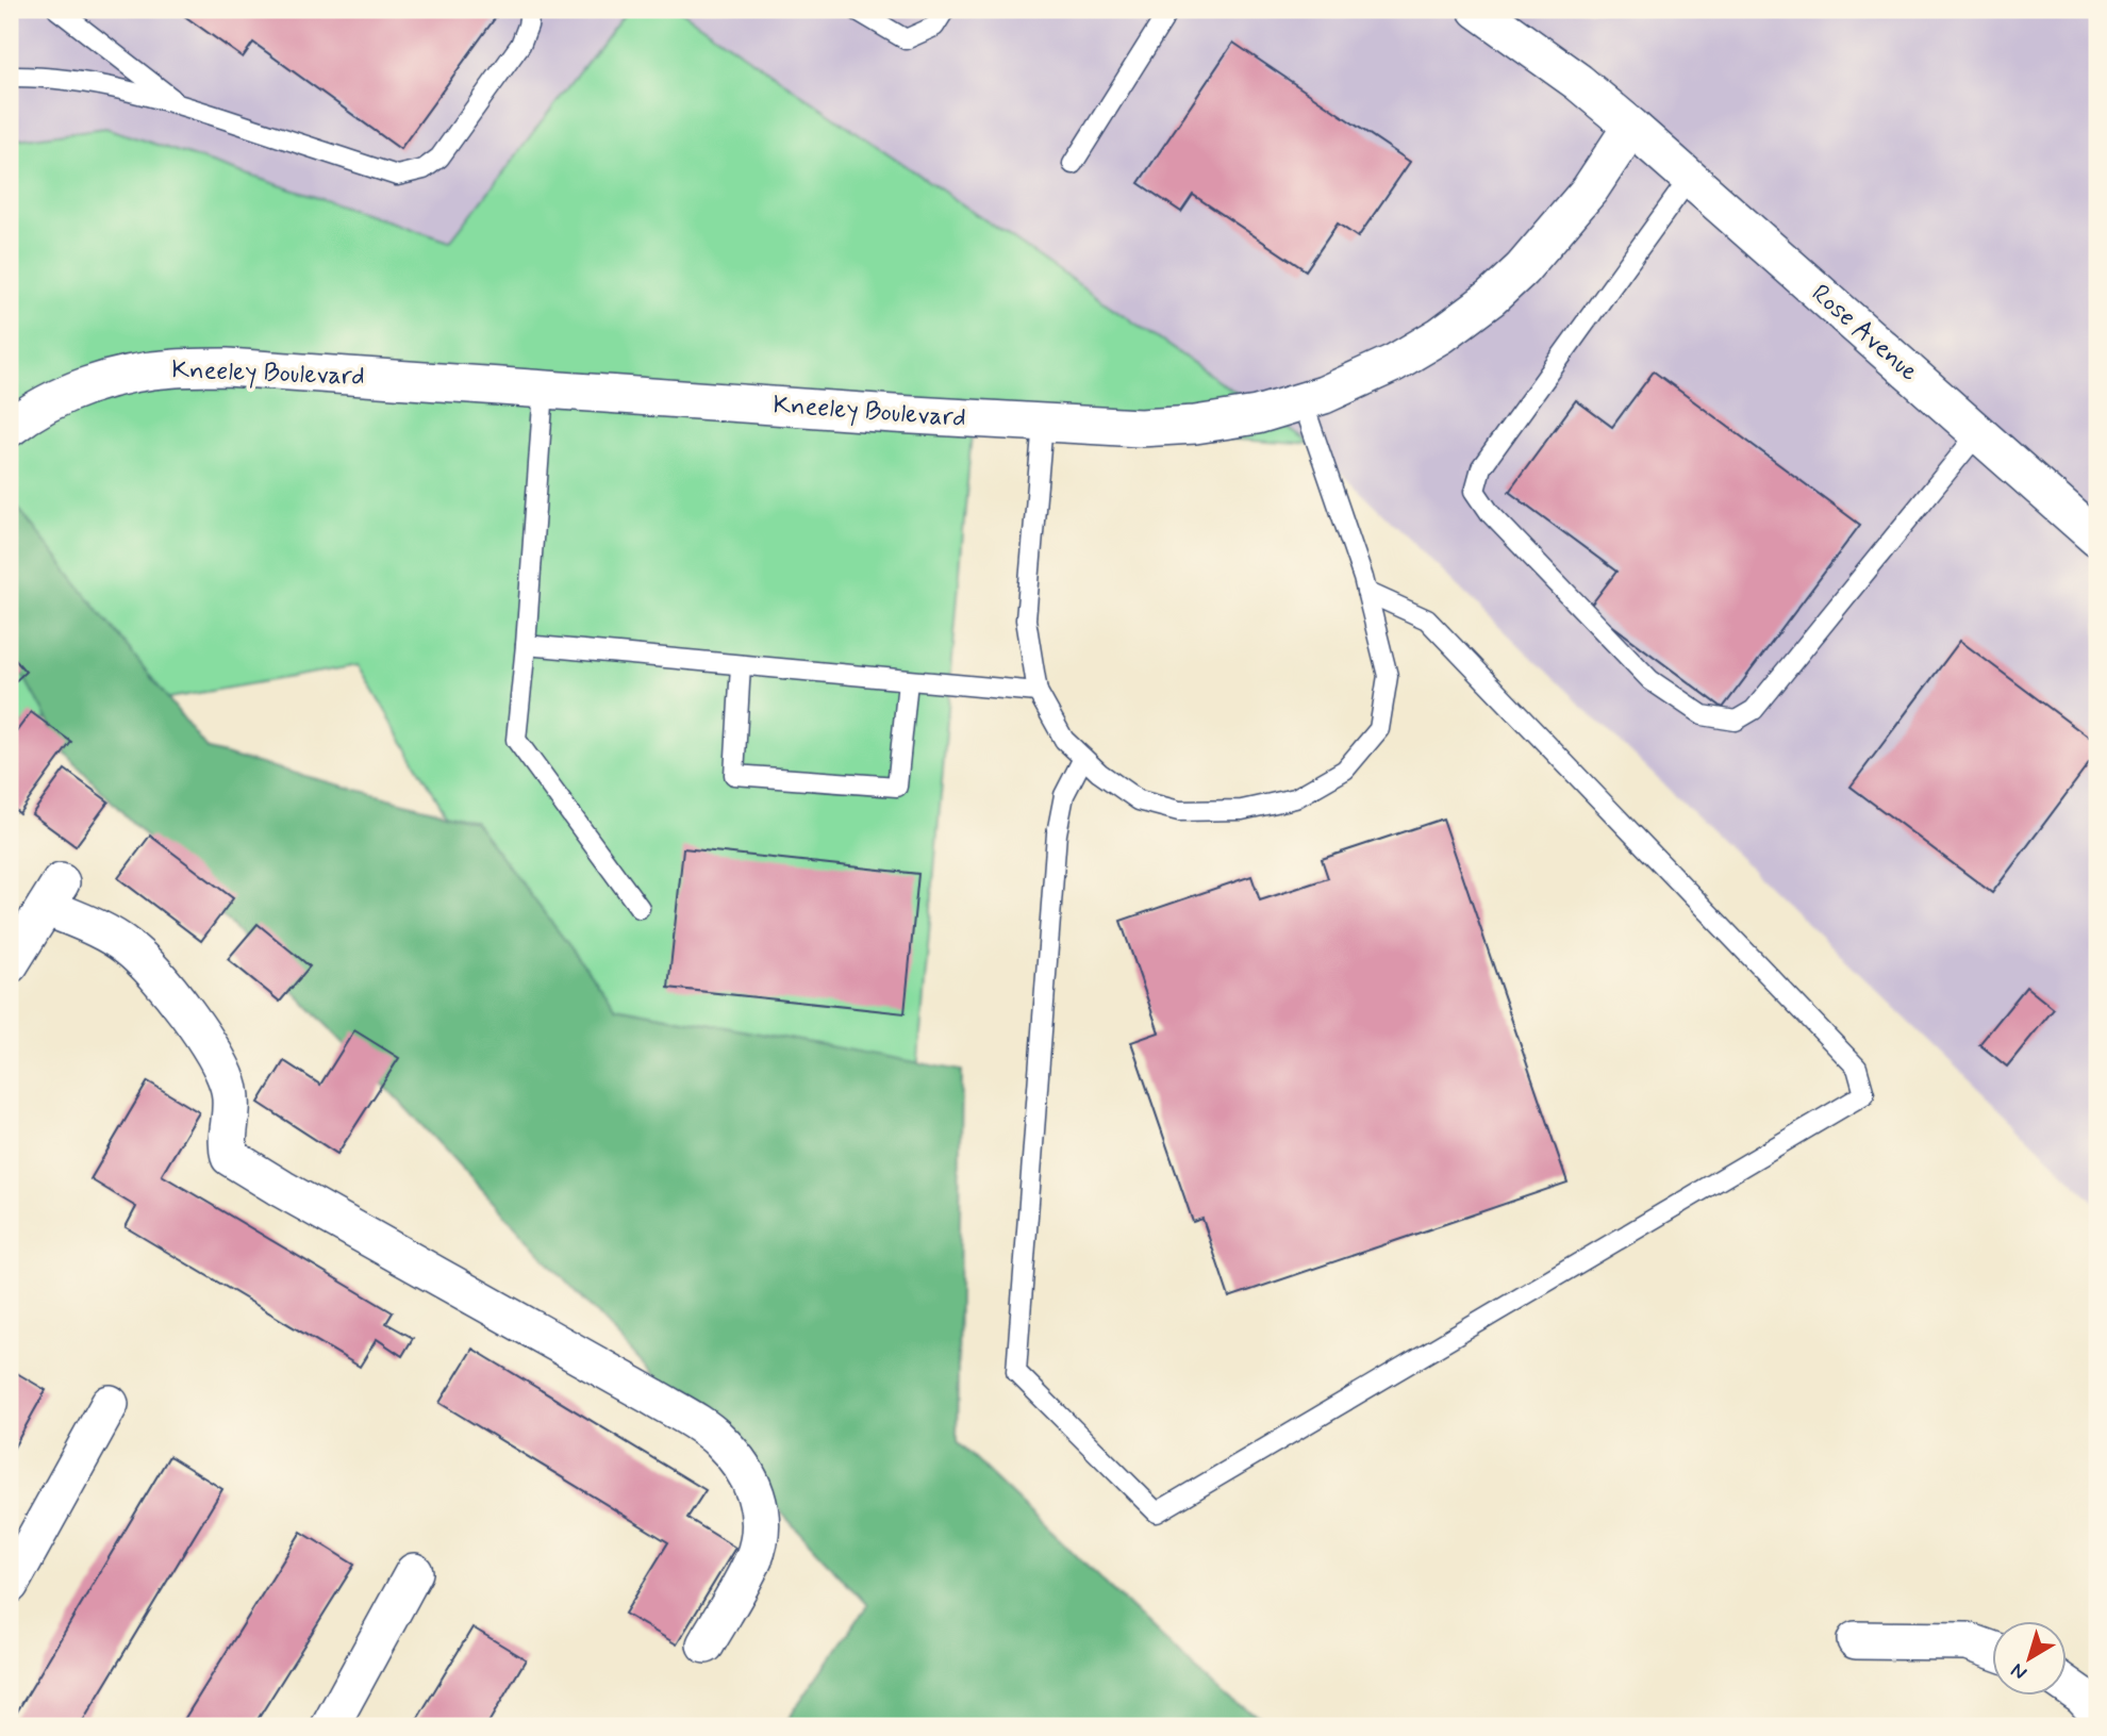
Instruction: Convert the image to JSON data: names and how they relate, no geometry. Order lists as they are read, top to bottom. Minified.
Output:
{"streets":{"street":["Rose Avenue","Kneeley Boulevard"]},"crossings":[["Rose Avenue","Kneeley Boulevard"]],"north":"bottom left"}
